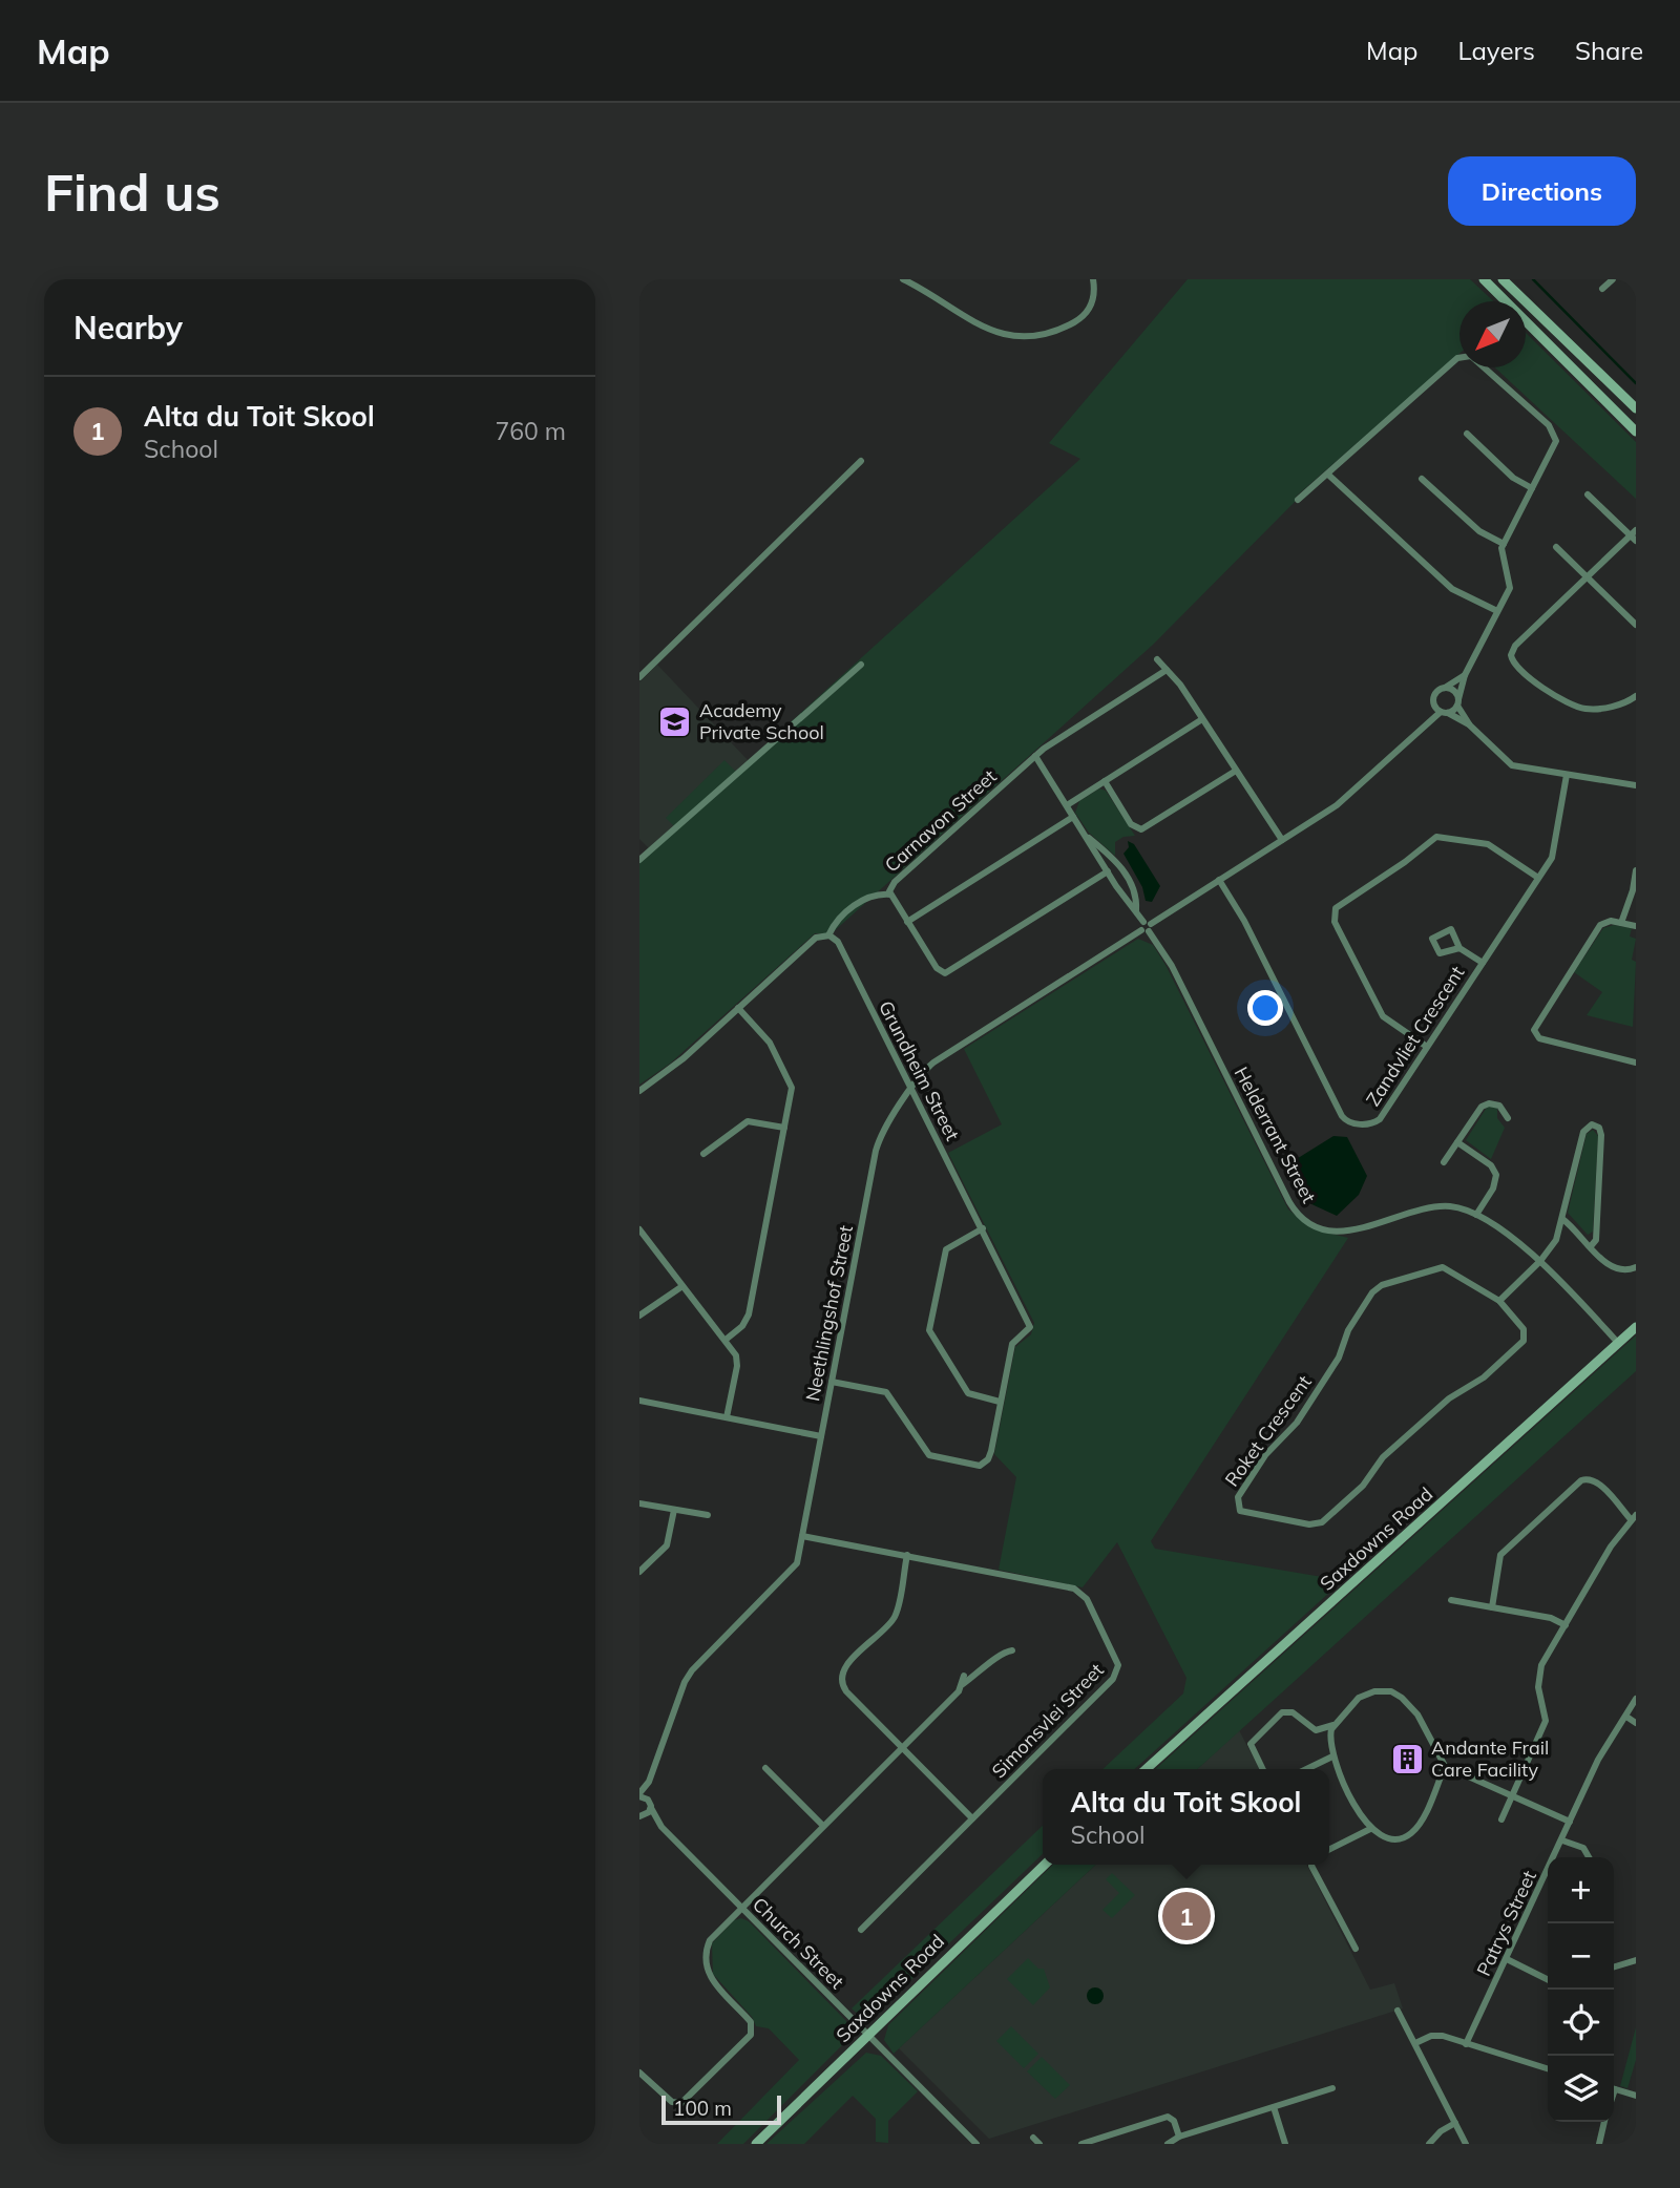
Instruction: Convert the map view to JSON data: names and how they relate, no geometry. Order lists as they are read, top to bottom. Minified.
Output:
{"streets":{"street":["Carnavon Street","Zandvliet Crescent","Grundheim Street","Helderrant Street","Neethlingshof Street","Roket Crescent","Saxdowns Road","Simonsvlei Street","Patrys Street","Church Street"]},"crossings":[["Carnavon Street","Helderrant Street"],["Zandvliet Crescent","Neethlingshof Street"],["Grundheim Street","Neethlingshof Street"],["Helderrant Street","Neethlingshof Street"],["Helderrant Street","Saxdowns Road"],["Neethlingshof Street","Simonsvlei Street"],["Saxdowns Road","Church Street"]],"places":{"school or university":["Academy Private School"],"building":["Andante Frail Care Facility"]},"scale_bar":"100 m","north":"bottom left","page":{"header":"Map","nav":["Map","Layers","Share"],"buttons":"Directions","title":"Find us","heading":"Nearby","list":[{"mark":"1","name":"Alta du Toit Skool","note":"School","value":"760 m"}],"popup":["Alta du Toit Skool","School"],"map_buttons":["+","−"],"pins":"1","scale":"100 m"}}
